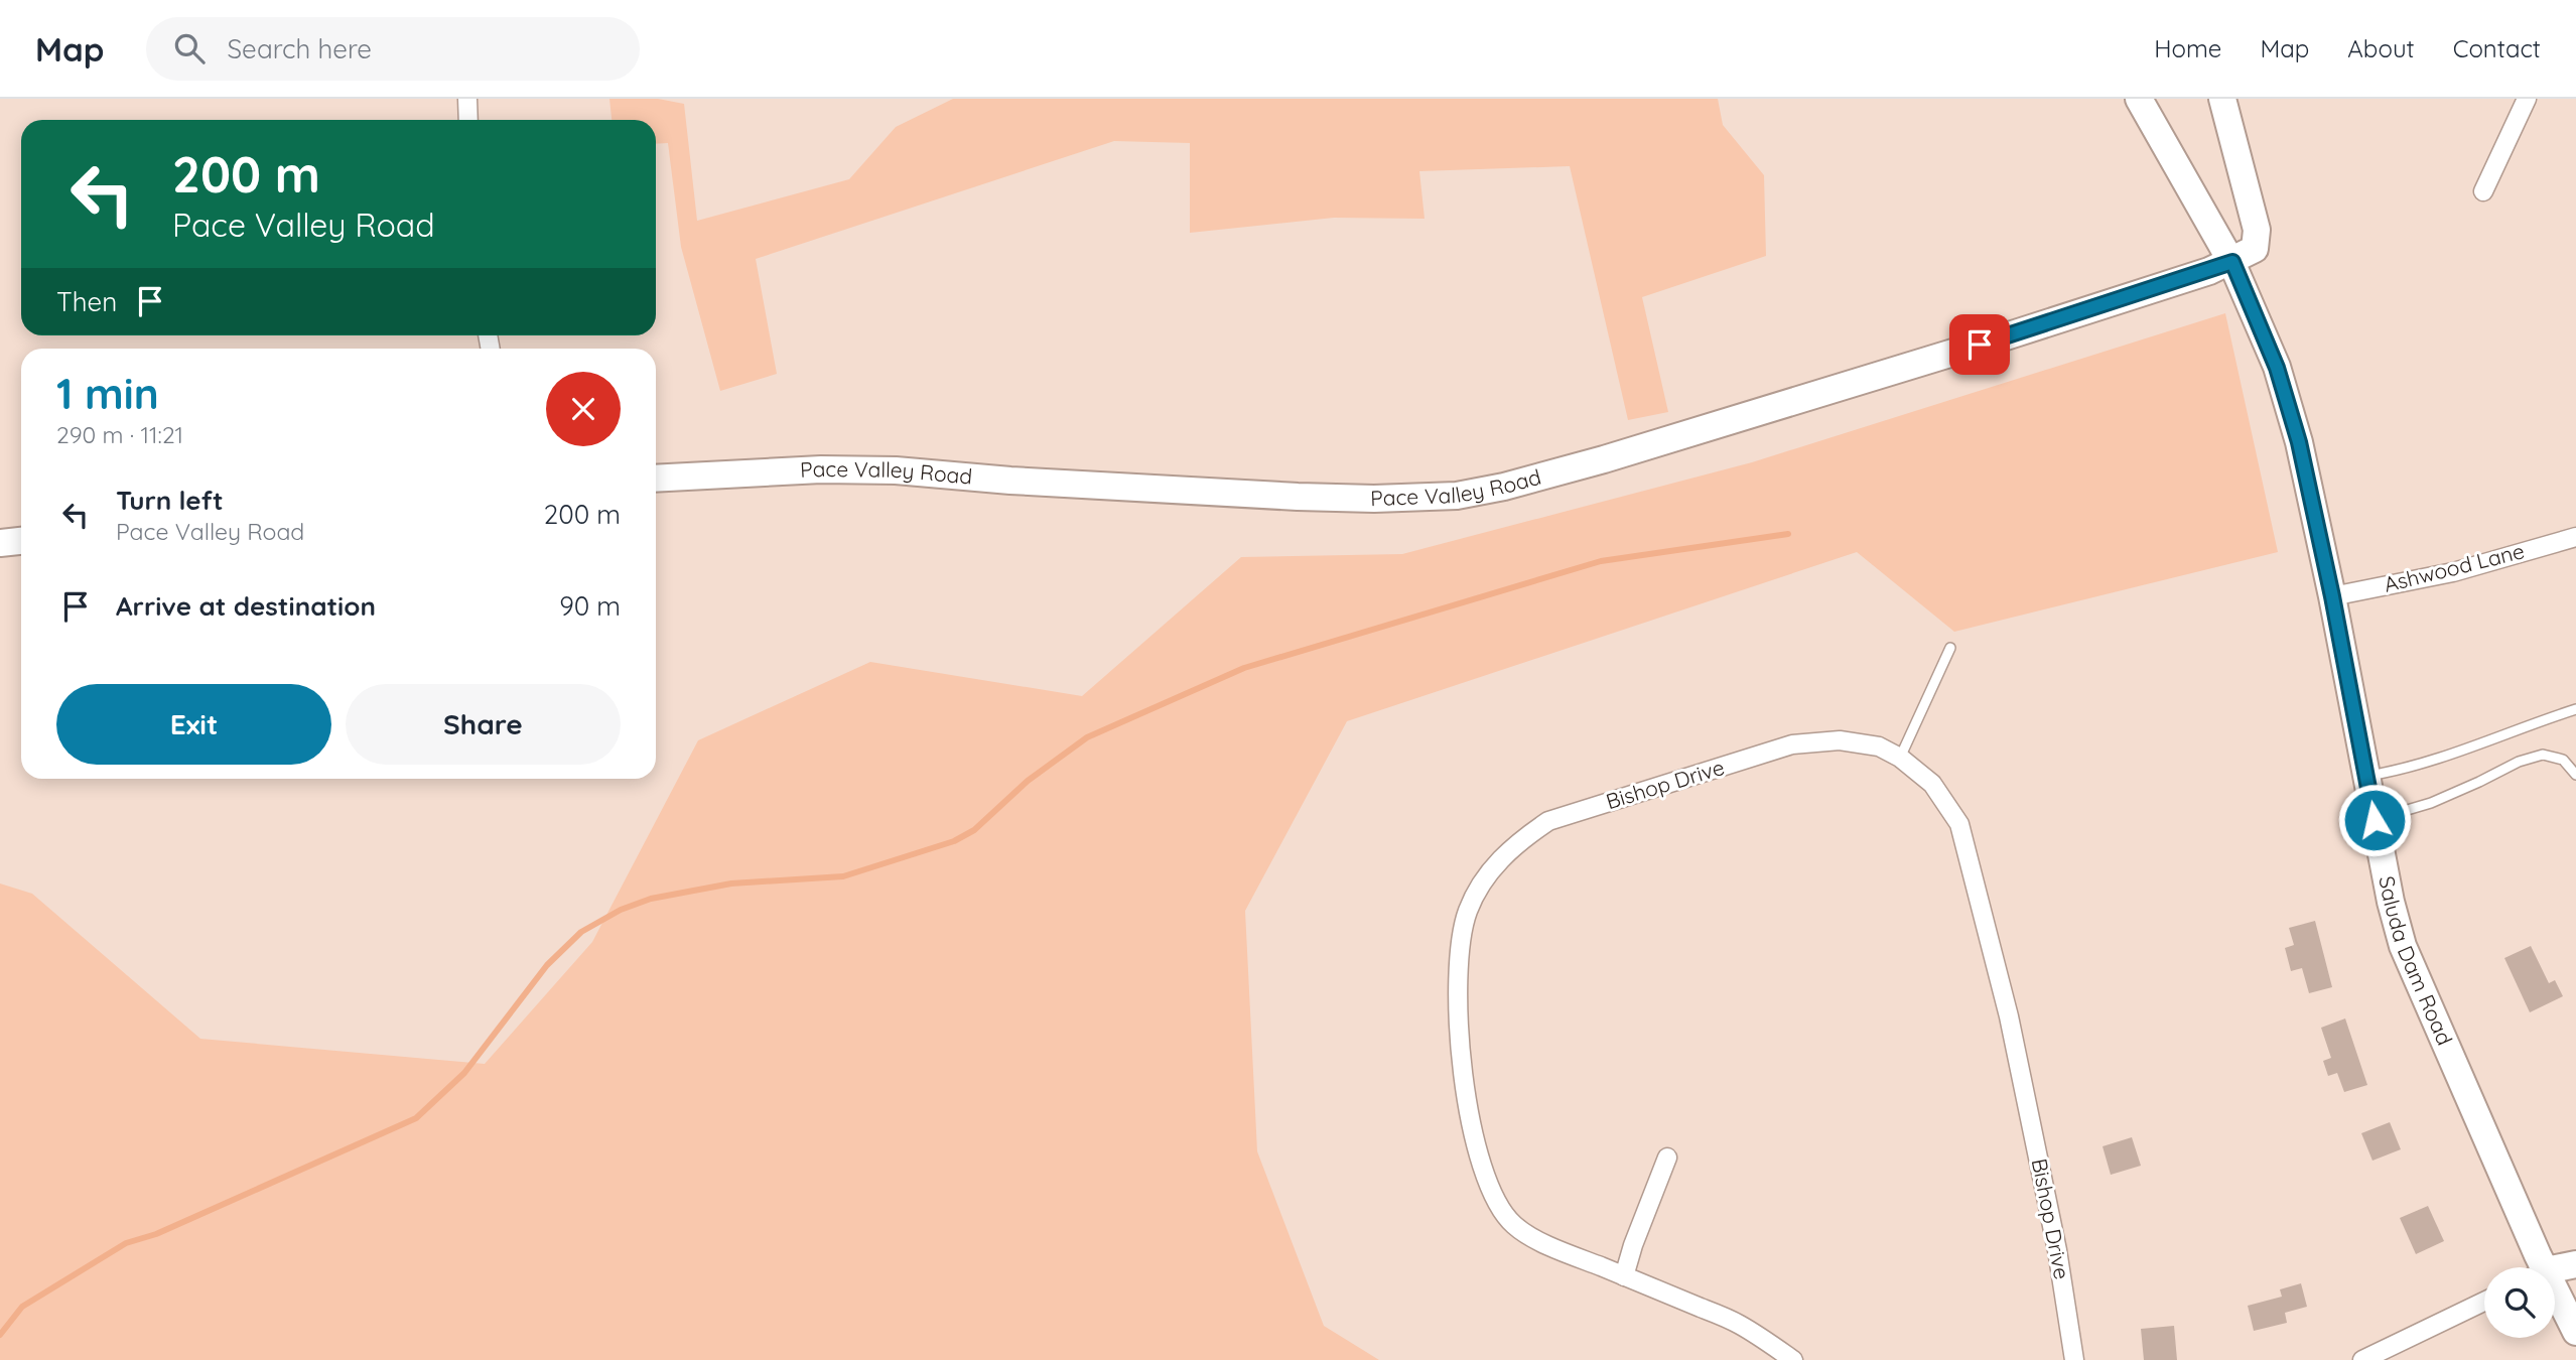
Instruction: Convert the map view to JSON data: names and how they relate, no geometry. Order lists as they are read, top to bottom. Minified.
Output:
{"streets":{"street":["Pace Valley Road","Ashwood Lane","Bishop Drive","Saluda Dam Road"]},"crossings":[["Pace Valley Road","Saluda Dam Road"],["Ashwood Lane","Saluda Dam Road"]],"page":{"header":"Map","search":"Search here","nav":["Home","Map","About","Contact"],"turn":["200 m","Pace Valley Road"],"then":"Then","heading":["1 min","290 m · 11:21"],"list":[{"name":"Turn left","note":"Pace Valley Road","value":"200 m"},{"name":"Arrive at destination","value":"90 m"}],"buttons":["Exit","Share"]}}
